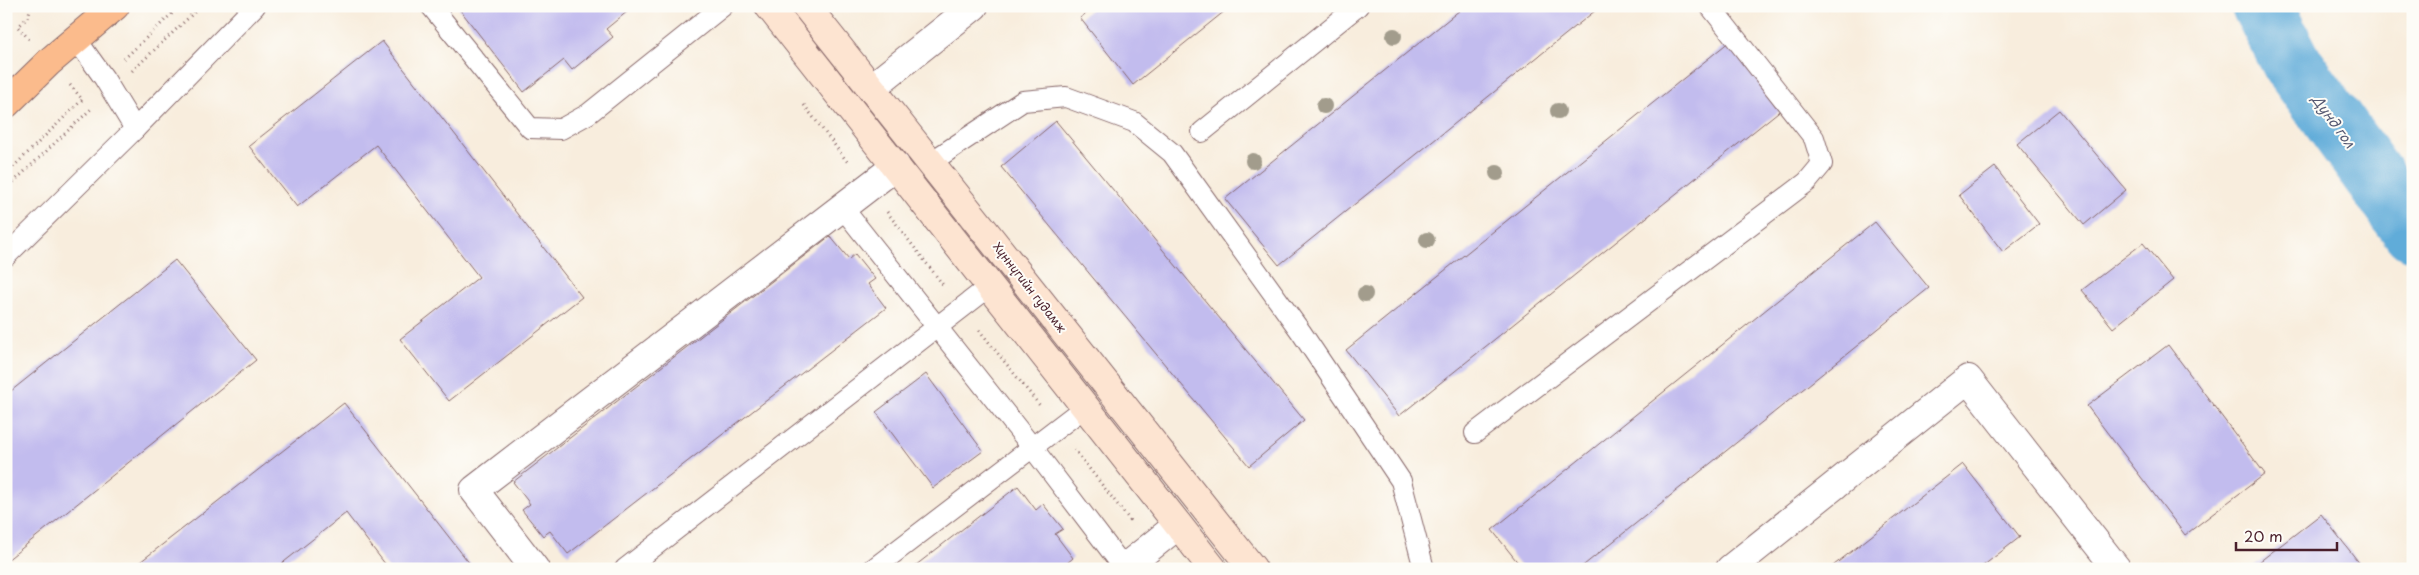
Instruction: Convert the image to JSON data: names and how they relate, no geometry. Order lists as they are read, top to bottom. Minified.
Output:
{"streets":{"main road":["Хүннүгийн гудамж"]},"water":["Дунд гол"],"scale_bar":"20 m"}
